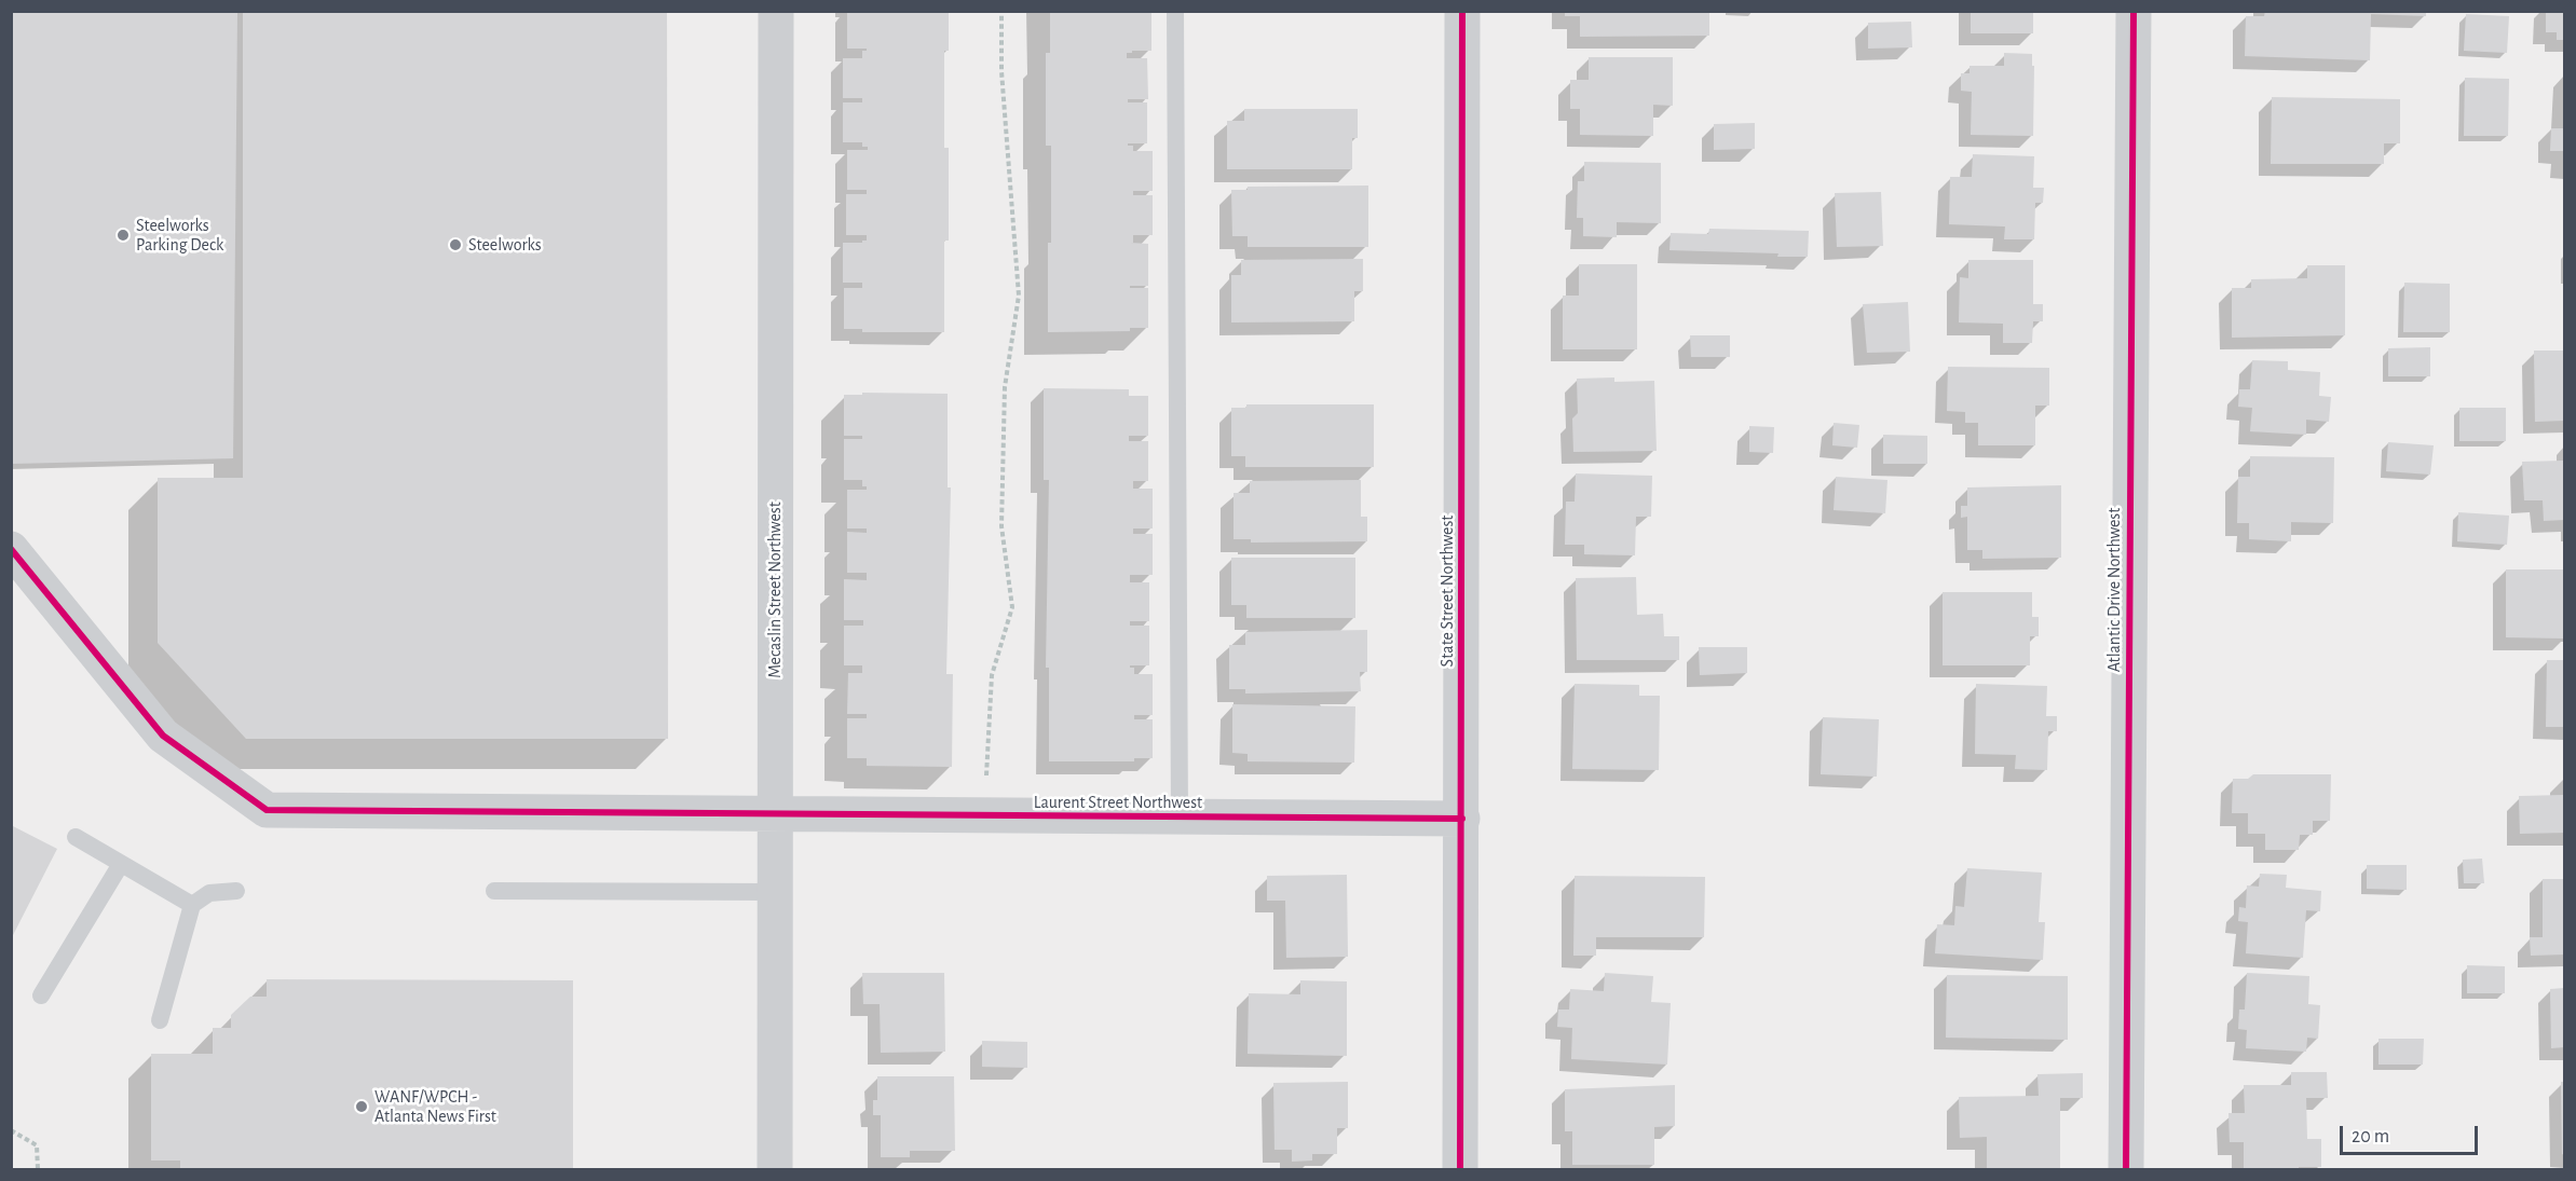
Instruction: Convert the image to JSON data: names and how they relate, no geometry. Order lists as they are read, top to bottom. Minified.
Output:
{"streets":{"street":["Mecaslin Street Northwest","Atlantic Drive Northwest","State Street Northwest","Laurent Street Northwest"]},"crossings":[["Mecaslin Street Northwest","Laurent Street Northwest"],["State Street Northwest","Laurent Street Northwest"]],"places":["Steelworks Parking Deck","Steelworks","WANF/WPCH - Atlanta News First"],"scale_bar":"20 m"}
